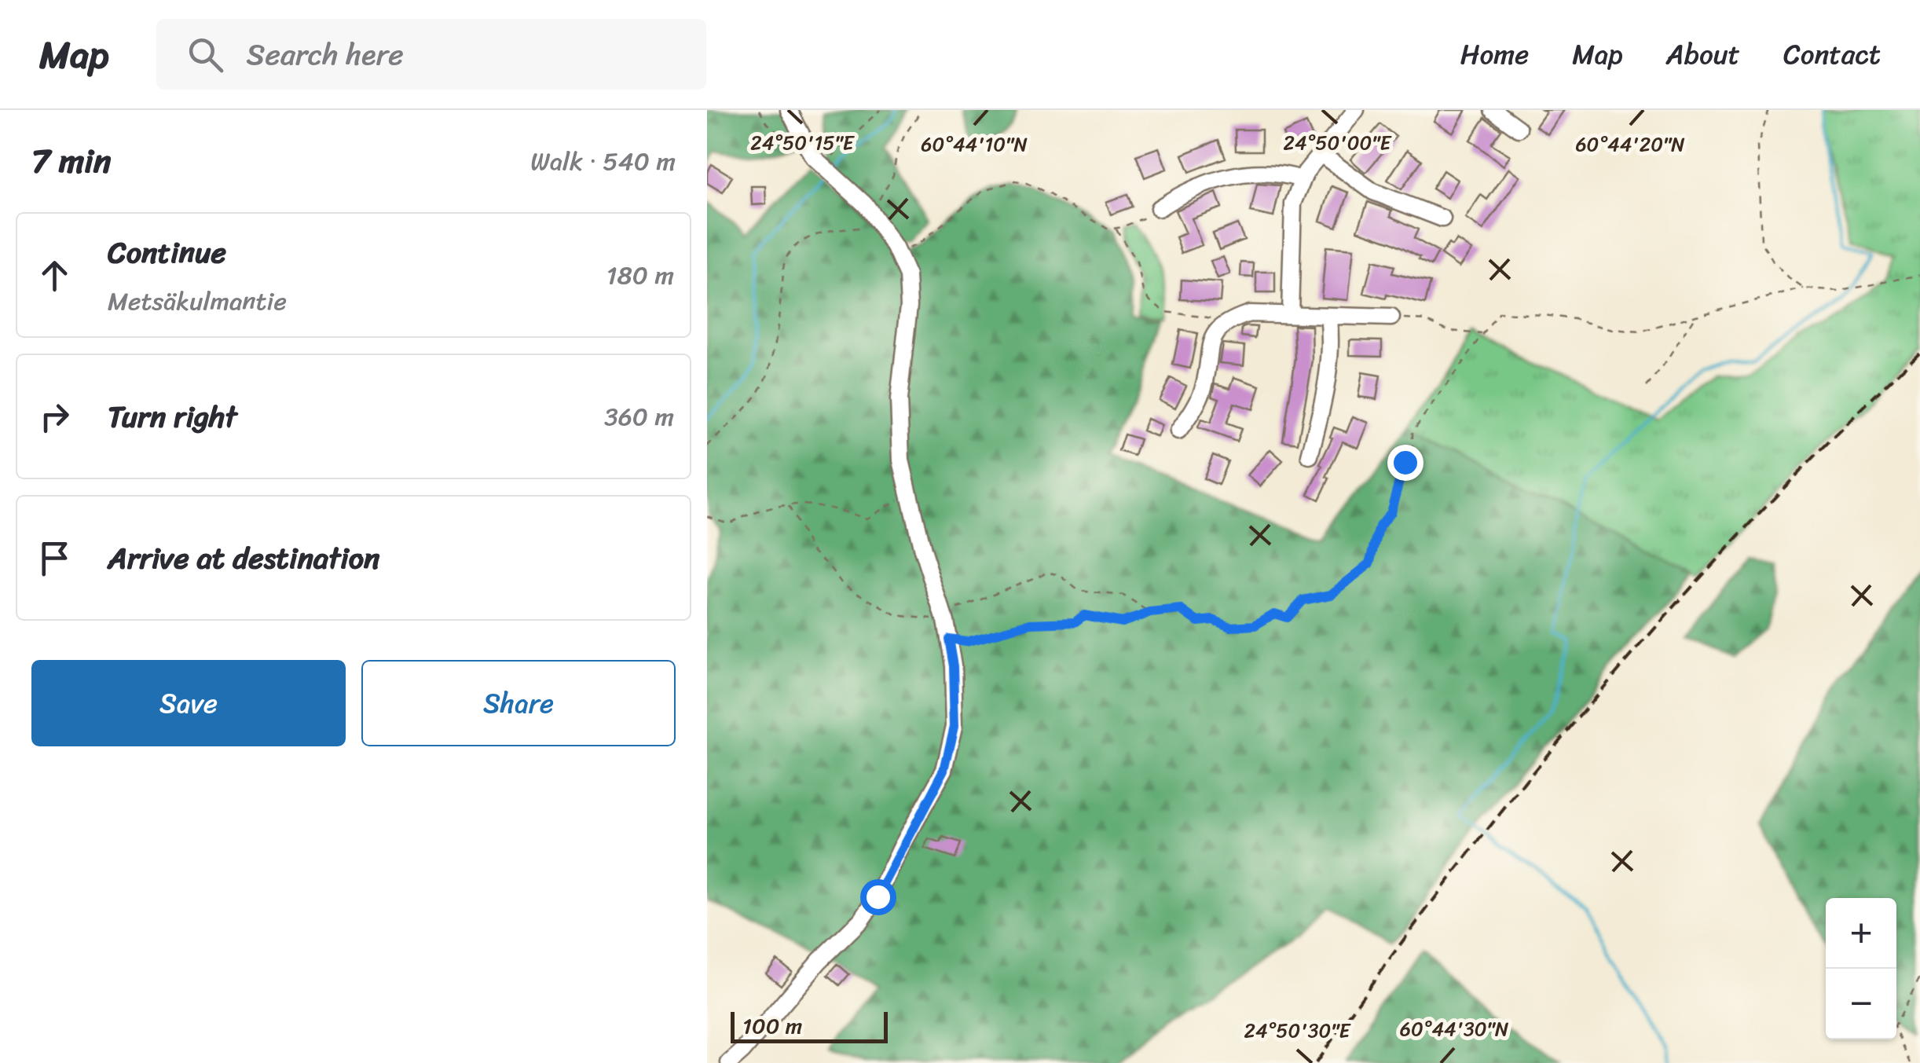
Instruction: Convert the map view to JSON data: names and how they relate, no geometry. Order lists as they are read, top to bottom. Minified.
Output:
{"scale_bar":"100 m","page":{"header":"Map","search":"Search here","nav":["Home","Map","About","Contact"],"heading":["7 min","Walk · 540 m"],"list":[["Continue","Metsäkulmantie","180 m"],["Turn right","360 m"],"Arrive at destination"],"buttons":["Save","Share"],"map_buttons":["+","−"],"scale":"100 m"},"coordinates":["24°50'15\"E","24°50'00\"E","60°44'10\"N","60°44'20\"N","60°44'30\"N","24°50'30\"E"]}
